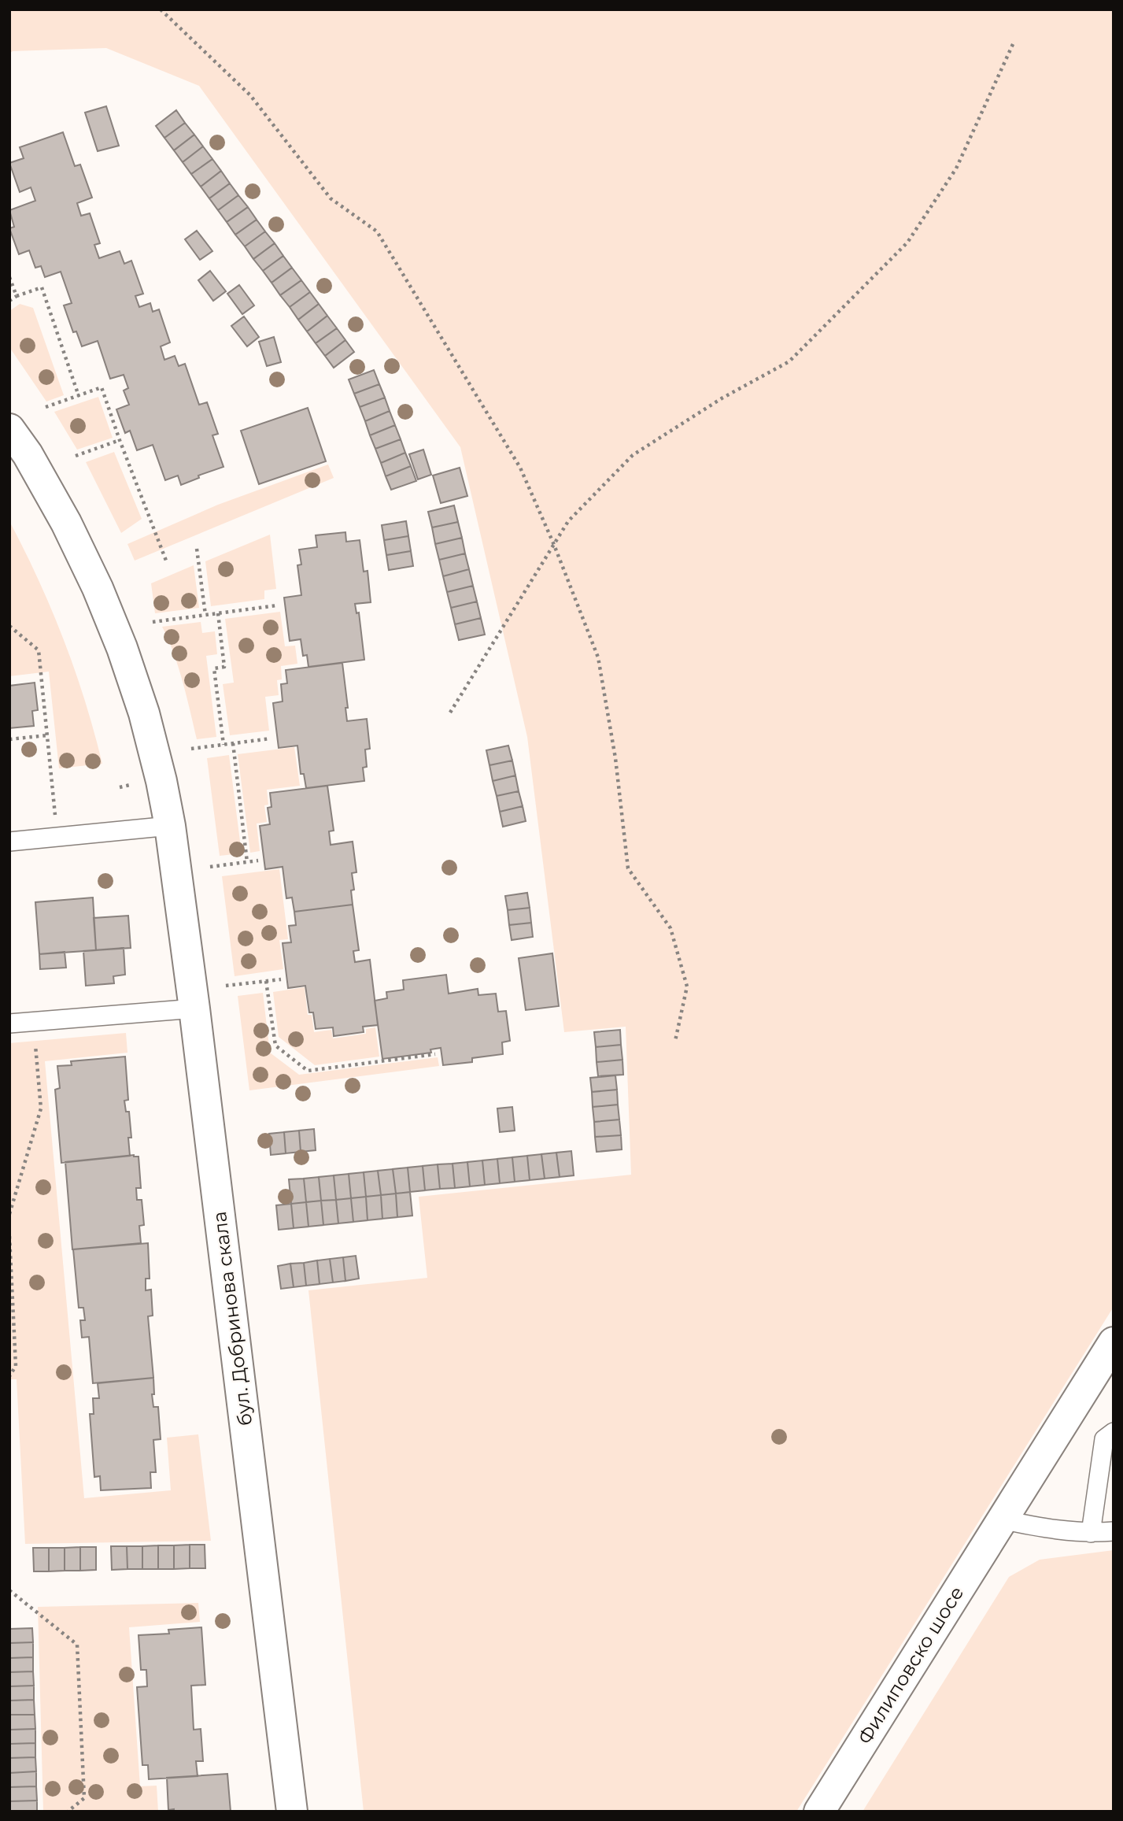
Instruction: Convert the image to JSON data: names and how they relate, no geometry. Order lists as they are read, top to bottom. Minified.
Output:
{"streets":{"main road":["бул. Добринова скала","Филиповско шосе"]}}
